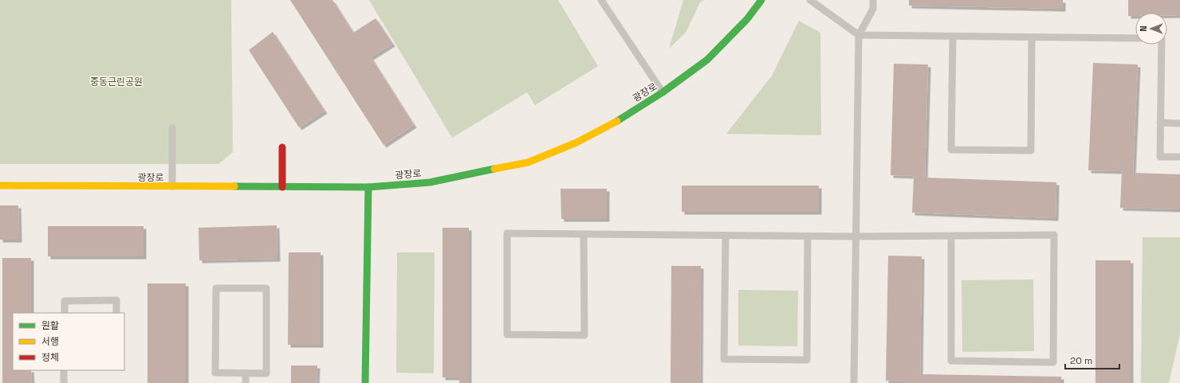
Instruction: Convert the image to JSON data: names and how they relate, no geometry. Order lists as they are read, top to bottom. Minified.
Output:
{"streets":{"street":["광장로"]},"parks":["중동근린공원"],"legend":["원활","서행","정체"],"scale_bar":"20 m","north":"left"}
